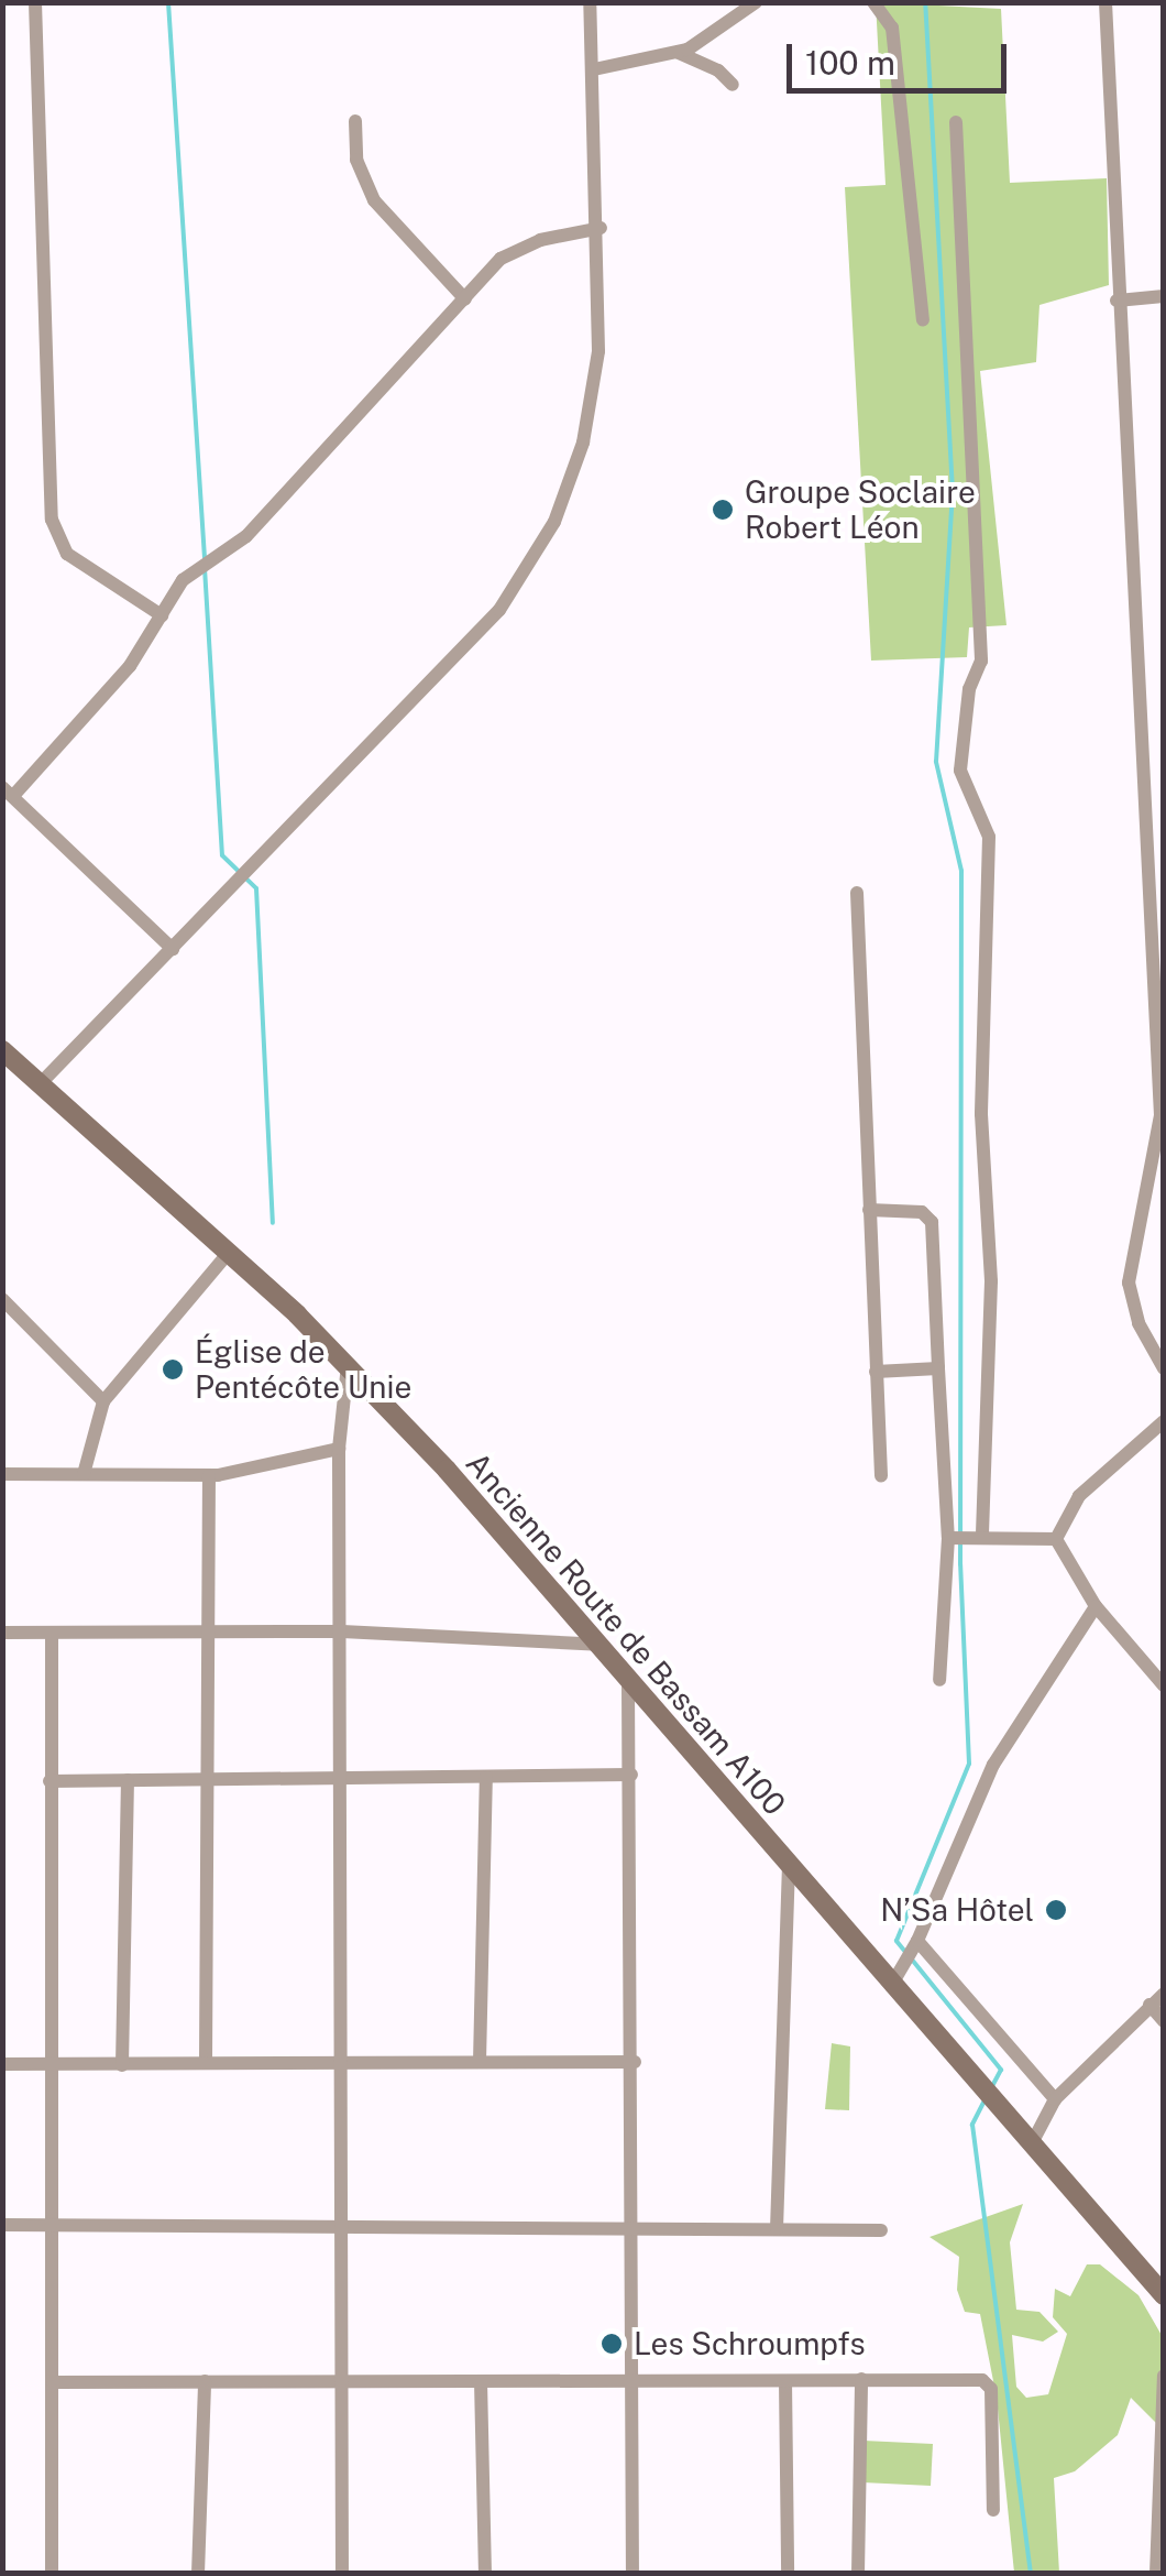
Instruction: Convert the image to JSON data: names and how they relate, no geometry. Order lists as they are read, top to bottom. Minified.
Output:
{"streets":{"main road":["Ancienne Route de Bassam A100"]},"places":["Groupe Soclaire Robert Léon","Église de Pentécôte Unie","N’Sa Hôtel","Les Schroumpfs"],"scale_bar":"100 m"}
